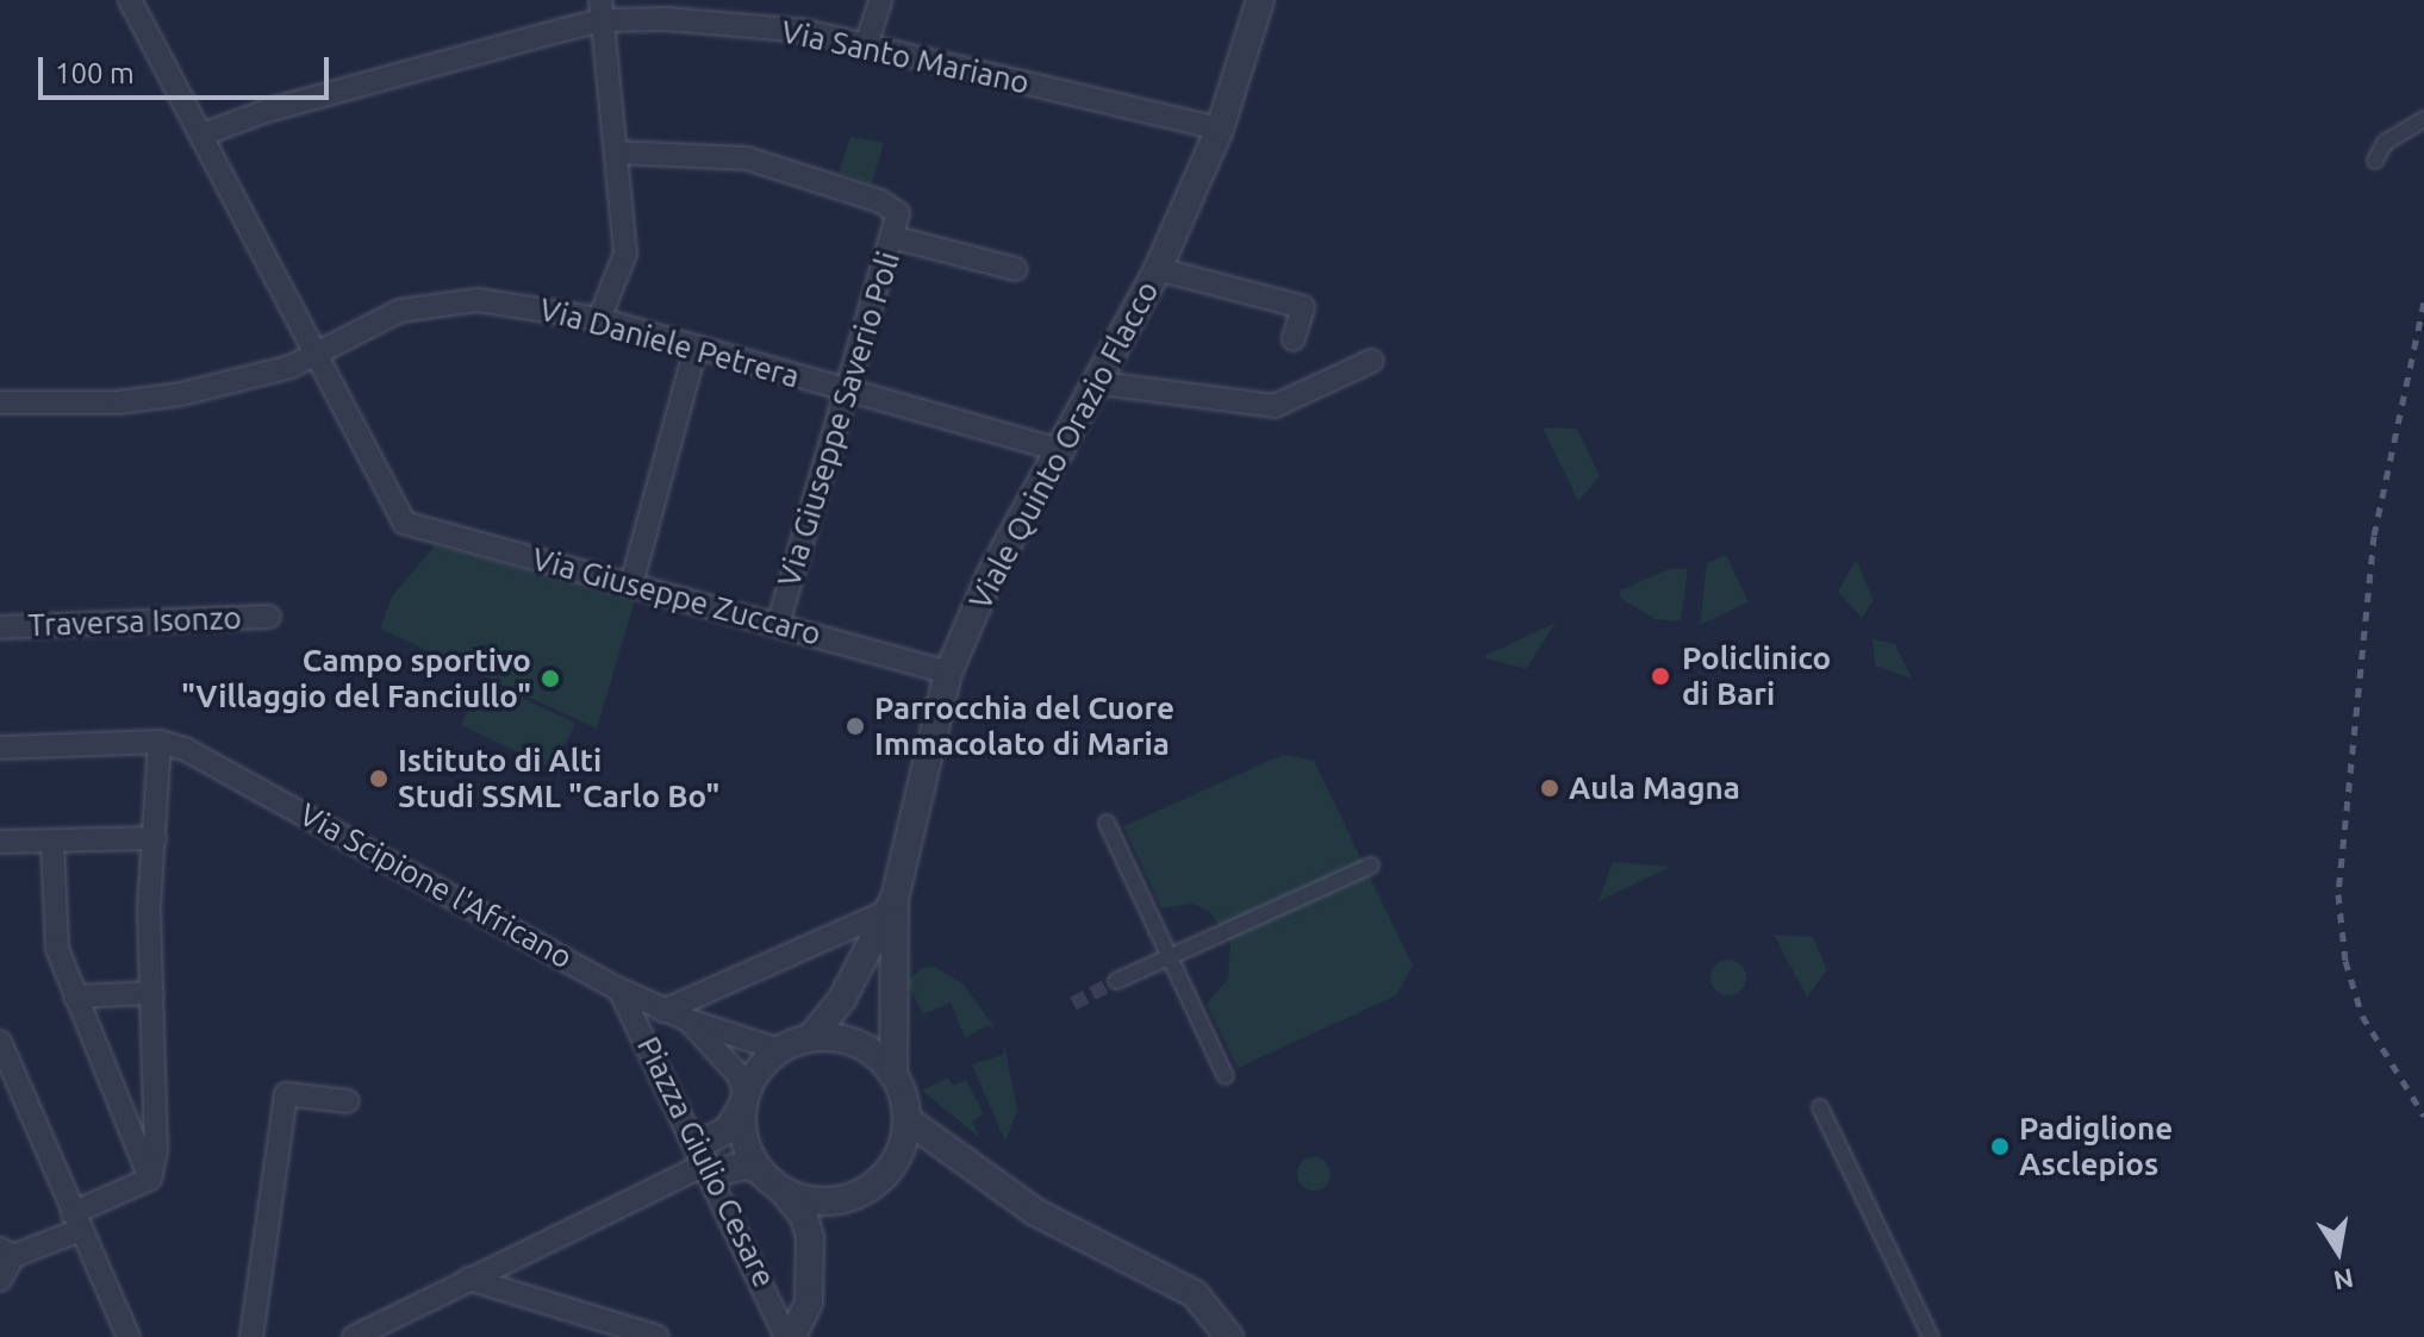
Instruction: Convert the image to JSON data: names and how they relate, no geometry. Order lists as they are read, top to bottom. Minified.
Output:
{"streets":{"street":["Via Santo Mariano","Via Daniele Petrera","Via Giuseppe Saverio Poli","Viale Quinto Orazio Flacco","Via Giuseppe Zuccaro","Traversa Isonzo","Via Scipione l'Africano","Piazza Giulio Cesare"]},"crossings":[["Via Santo Mariano","Viale Quinto Orazio Flacco"],["Via Daniele Petrera","Via Giuseppe Saverio Poli"],["Via Daniele Petrera","Viale Quinto Orazio Flacco"],["Via Daniele Petrera","Via Giuseppe Zuccaro"],["Via Giuseppe Saverio Poli","Via Giuseppe Zuccaro"],["Viale Quinto Orazio Flacco","Via Giuseppe Zuccaro"],["Via Scipione l'Africano","Piazza Giulio Cesare"]],"places":["Policlinico di Bari","Campo sportivo \"Villaggio del Fanciullo\"","Parrocchia del Cuore Immacolato di Maria","Istituto di Alti Studi SSML \"Carlo Bo\"","Aula Magna","Padiglione Asclepios"],"scale_bar":"100 m","north":"bottom"}
